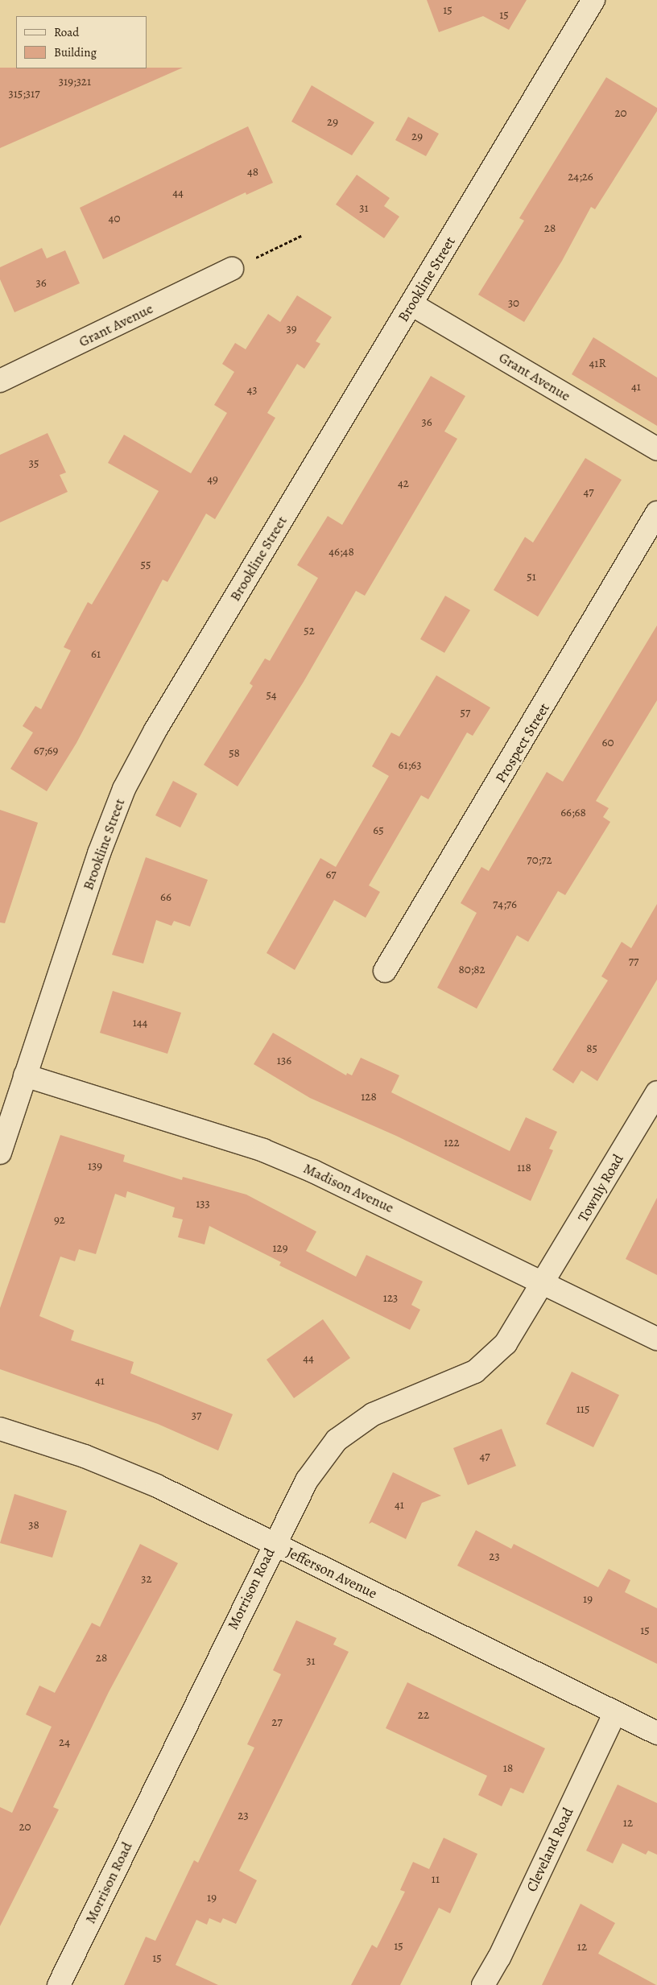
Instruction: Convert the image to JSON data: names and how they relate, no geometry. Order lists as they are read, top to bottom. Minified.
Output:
{"streets":{"street":["Brookline Street","Grant Avenue","Prospect Street","Madison Avenue","Townly Road","Jefferson Avenue","Morrison Road","Cleveland Road"]},"crossings":[["Brookline Street","Grant Avenue"],["Brookline Street","Madison Avenue"],["Madison Avenue","Townly Road"],["Madison Avenue","Morrison Road"],["Townly Road","Morrison Road"],["Jefferson Avenue","Morrison Road"],["Jefferson Avenue","Cleveland Road"]],"house_numbers":["15","15","319;321","315;317","20","29","29","48","24;26","44","31","40","28","36","30","39","41R","41","43","36","35","49","42","47","46;48","55","51","52","61","54","57","60","67;69","58","61;63","66;68","65","70;72","67","66","74;76","77","80;82","144","85","136","128","122","139","118","133","92","129","123","44","41","115","37","47","41","38","23","32","19","15","28","31","22","27","24","18","23","12","20","11","19","15","12","15"],"legend":["Road","Building"]}
